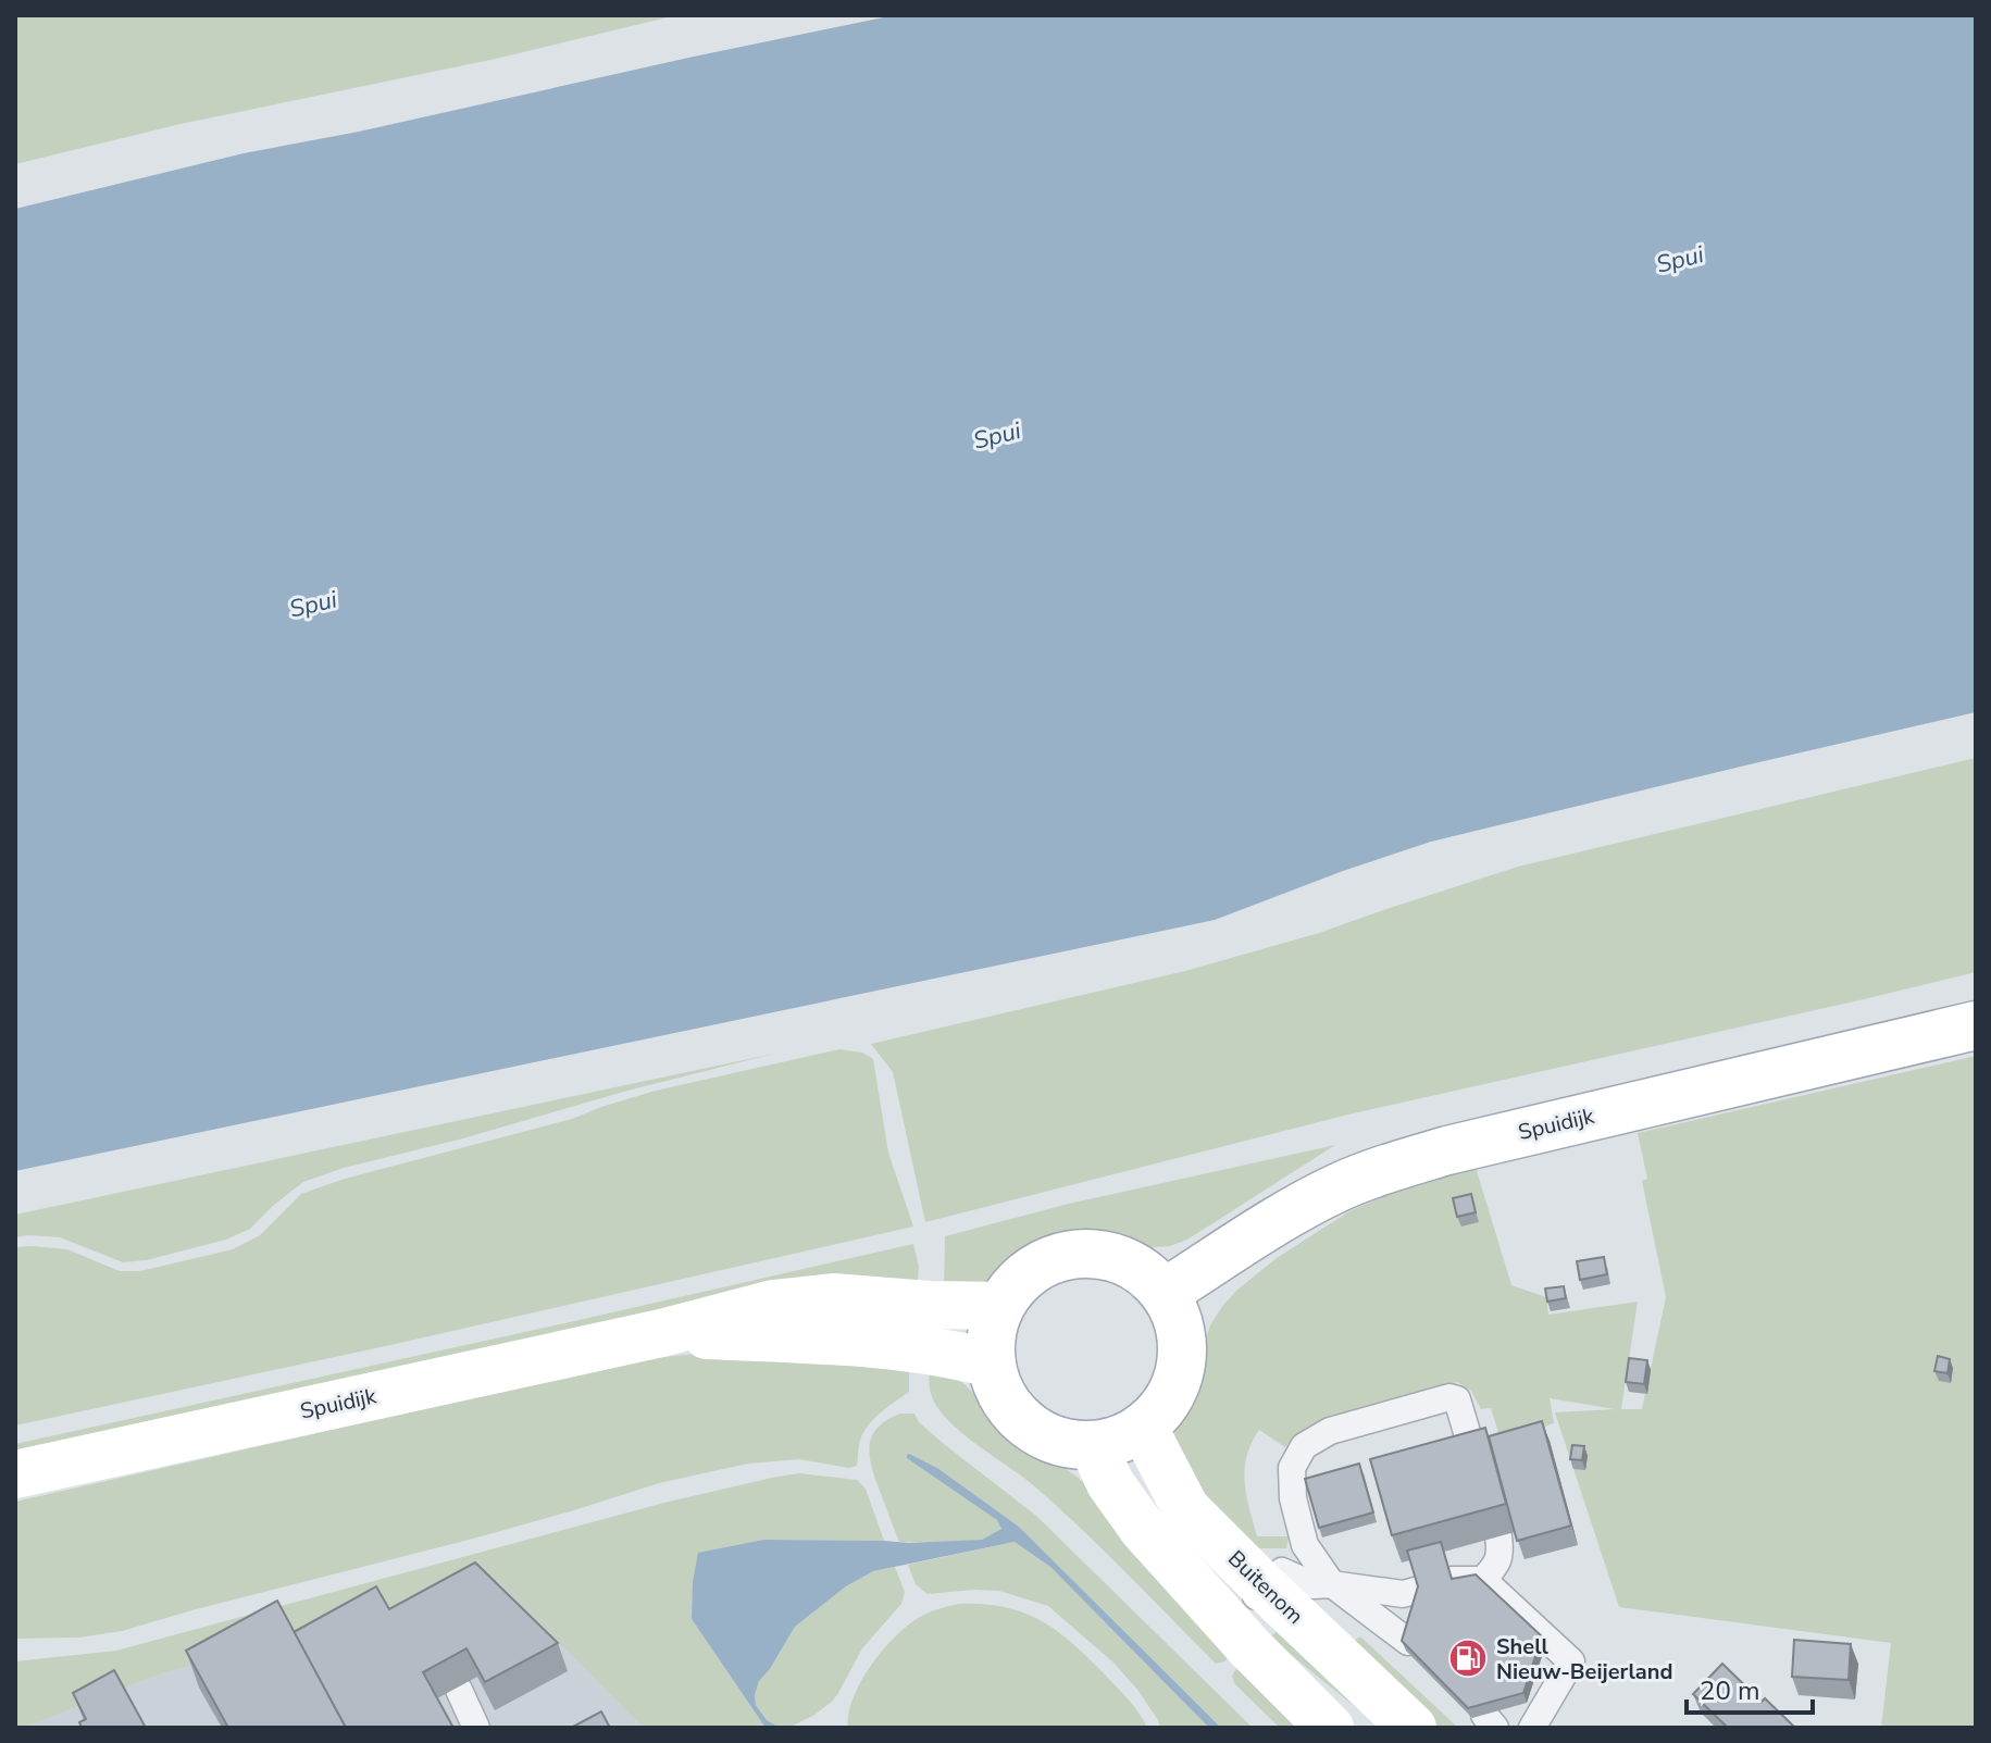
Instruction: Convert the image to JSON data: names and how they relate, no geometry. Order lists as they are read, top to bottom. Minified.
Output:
{"streets":{"main road":["Spuidijk","Buitenom"]},"crossings":[["Spuidijk","Buitenom"]],"water":["Spui"],"places":{"fuel station":["Shell Nieuw-Beijerland"]},"scale_bar":"20 m"}
